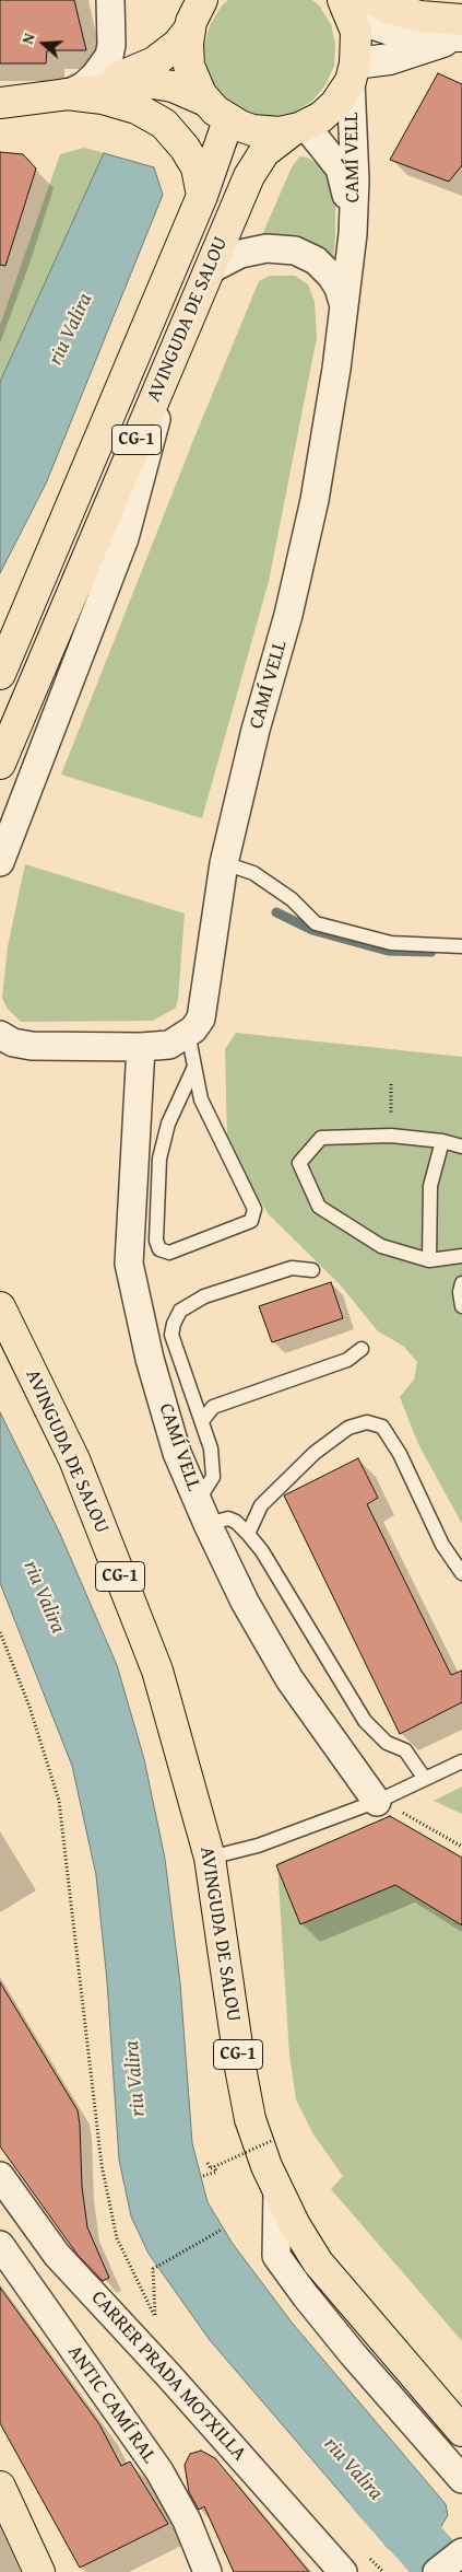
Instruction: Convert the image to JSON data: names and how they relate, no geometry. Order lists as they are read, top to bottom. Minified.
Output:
{"streets":{"main road":["AVINGUDA DE SALOU","CG-1"],"street":["CAMÍ VELL","CARRER PRADA MOTXILLA","ANTIC CAMÍ RAL"]},"crossings":[["CAMÍ VELL","AVINGUDA DE SALOU"],["CAMÍ VELL","CG-1"],["AVINGUDA DE SALOU","CG-1"]],"water":["riu Valira"],"north":"left"}
